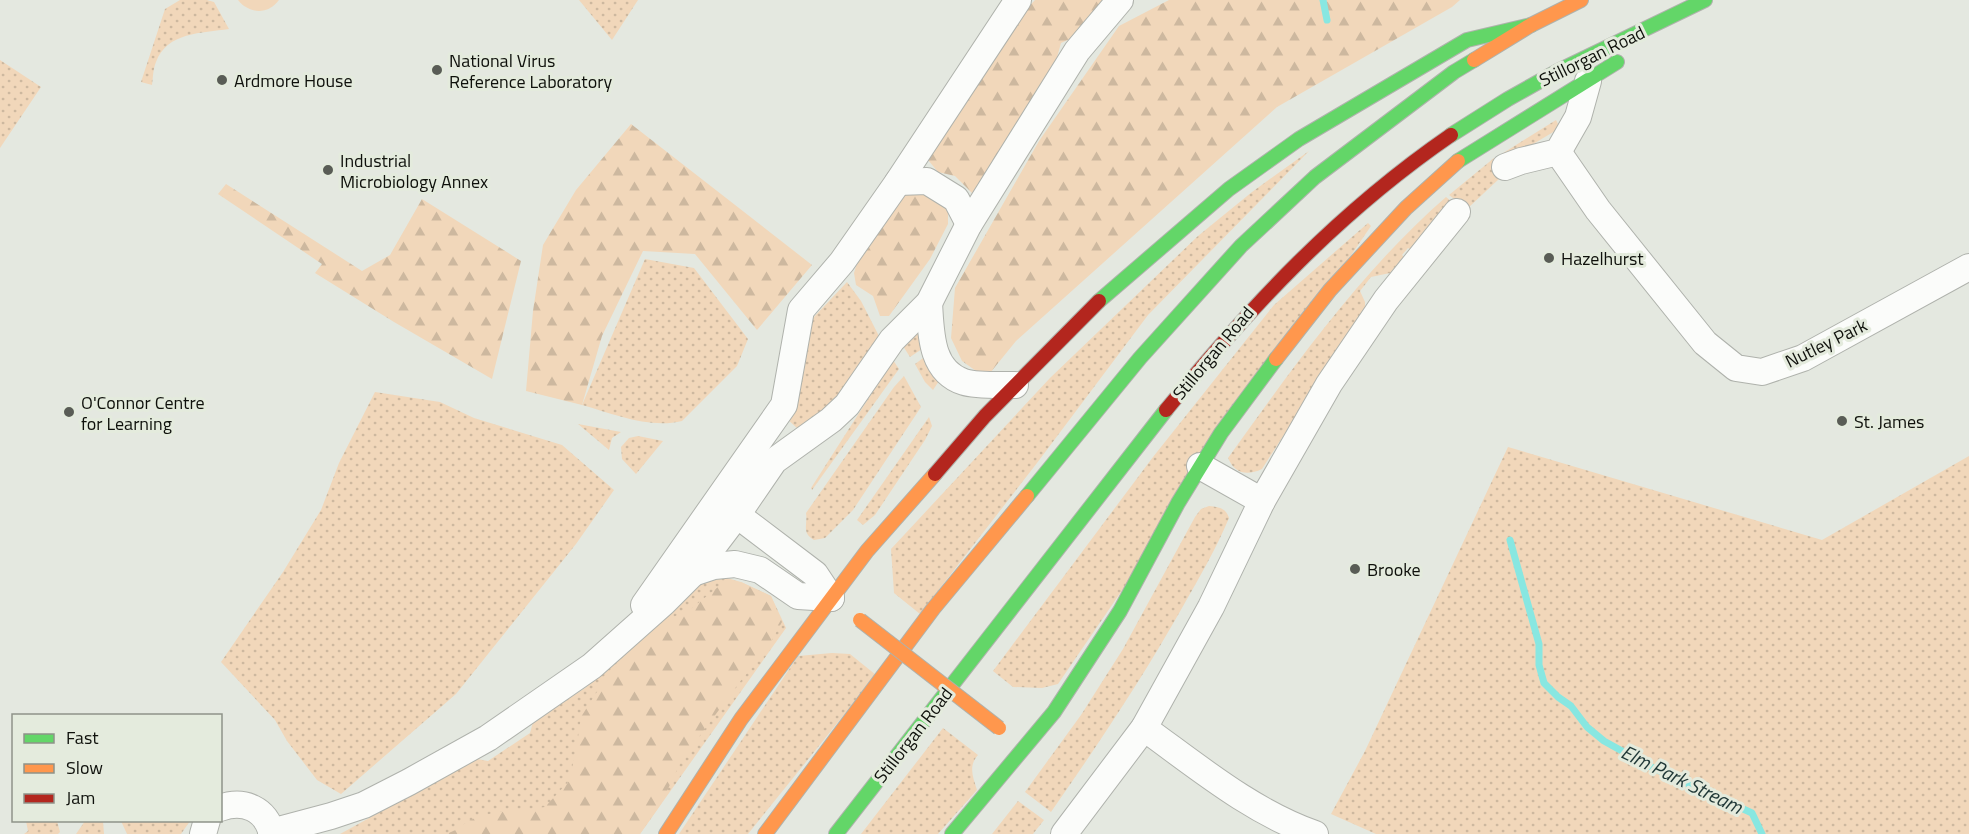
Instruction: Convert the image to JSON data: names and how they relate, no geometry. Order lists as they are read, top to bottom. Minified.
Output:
{"streets":{"main road":["Stillorgan Road"],"street":["Nutley Park"]},"water":["Elm Park Stream"],"places":["National Virus Reference Laboratory","Ardmore House","Industrial Microbiology Annex","Hazelhurst","O'Connor Centre for Learning","St. James","Brooke"],"legend":["Fast","Slow","Jam"]}
